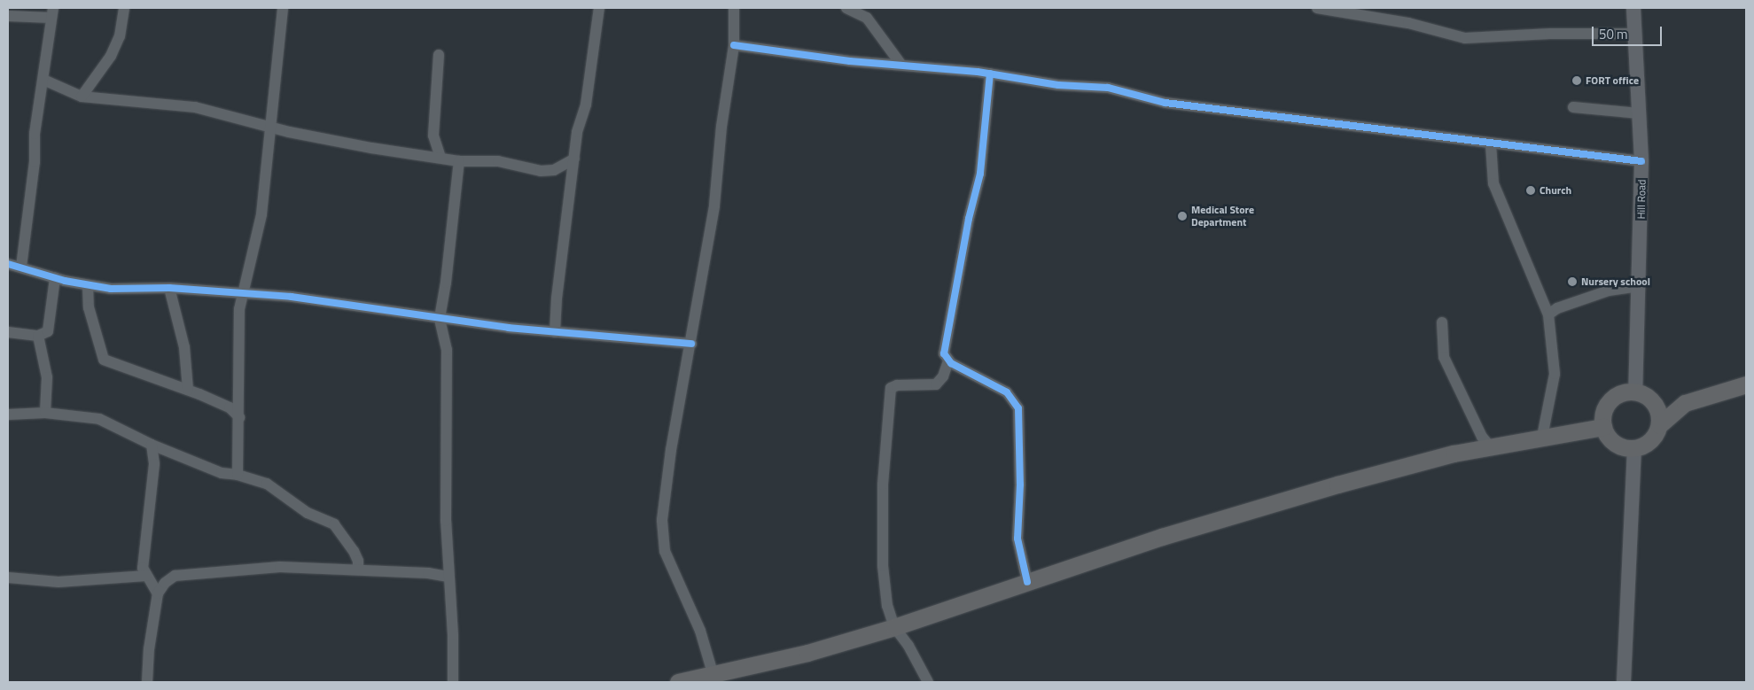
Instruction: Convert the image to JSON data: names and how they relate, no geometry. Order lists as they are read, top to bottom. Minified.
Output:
{"streets":{"main road":["Hill Road"]},"places":["FORT office","Church","Medical Store Department","Nursery school"],"scale_bar":"50 m"}
